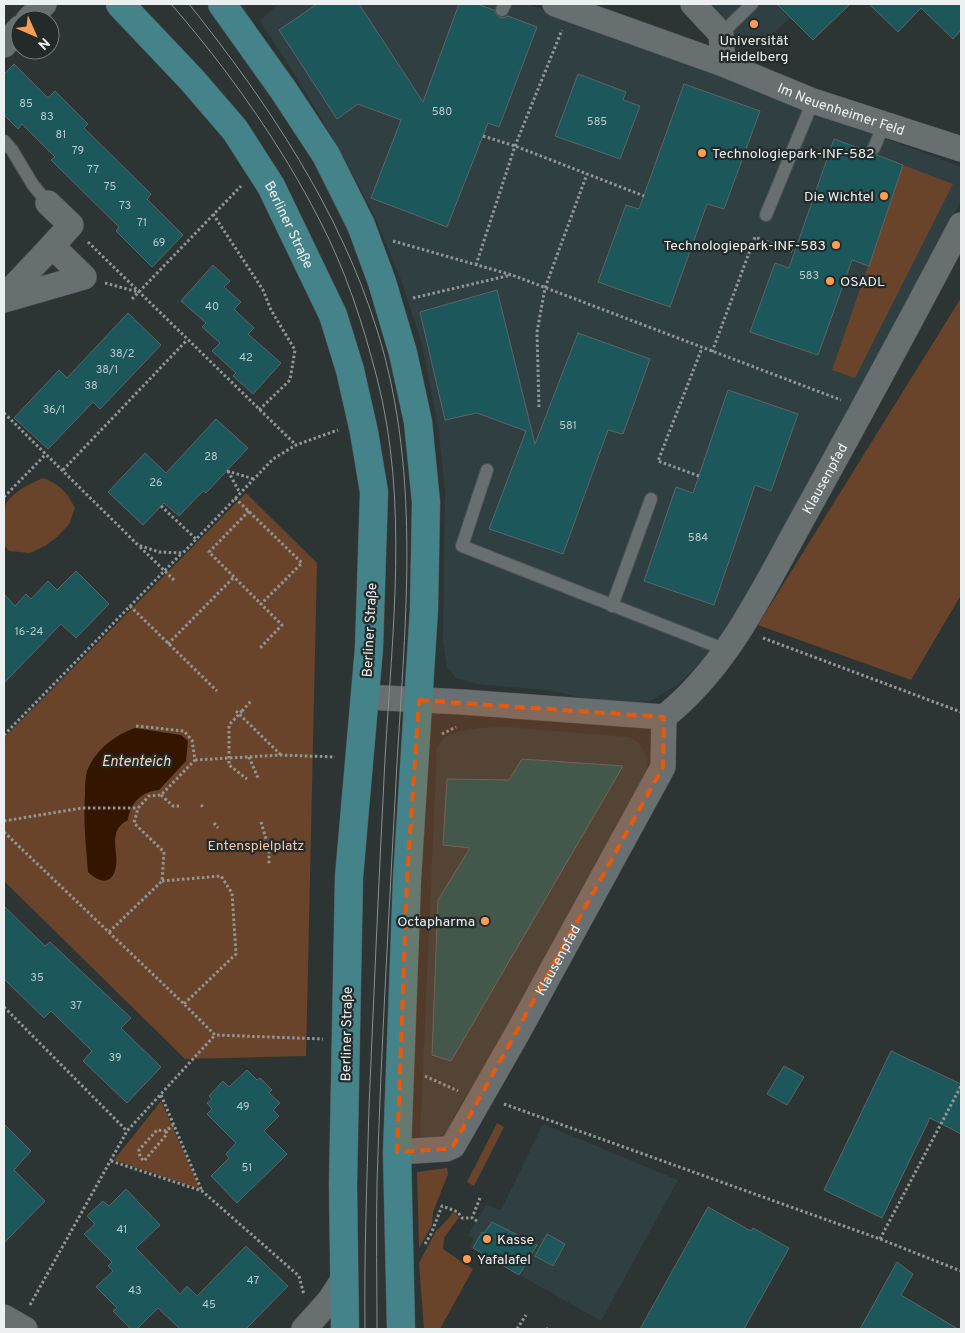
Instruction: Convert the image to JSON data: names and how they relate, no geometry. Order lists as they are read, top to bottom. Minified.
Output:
{"streets":{"main road":["Berliner Straße"],"street":["Im Neuenheimer Feld","Klausenpfad"]},"water":["Ententeich"],"parks":["Entenspielplatz"],"places":["Universität Heidelberg","Technologiepark-INF-582","Die Wichtel","Technologiepark-INF-583","OSADL","Octapharma","Kasse","Yafalafel"],"house_numbers":["85","580","83","585","81","79","77","75","73","71","69","583","40","38/2","42","38/1","38","36/1","581","28","26","584","16-24","35","37","39","49","51","41","47","43","45"],"north":"bottom right"}
